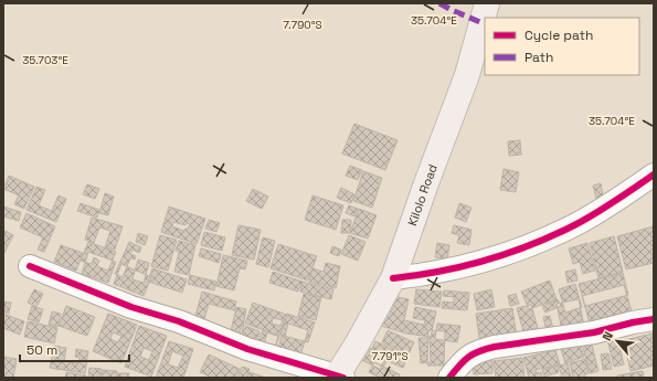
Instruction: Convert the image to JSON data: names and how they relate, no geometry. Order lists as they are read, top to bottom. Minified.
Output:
{"streets":{"main road":["Kilolo Road"]},"legend":["Cycle path","Path"],"scale_bar":"50 m","north":"top left","coordinates":["35.704°E","7.790°S","35.703°E","7.791°S"]}
